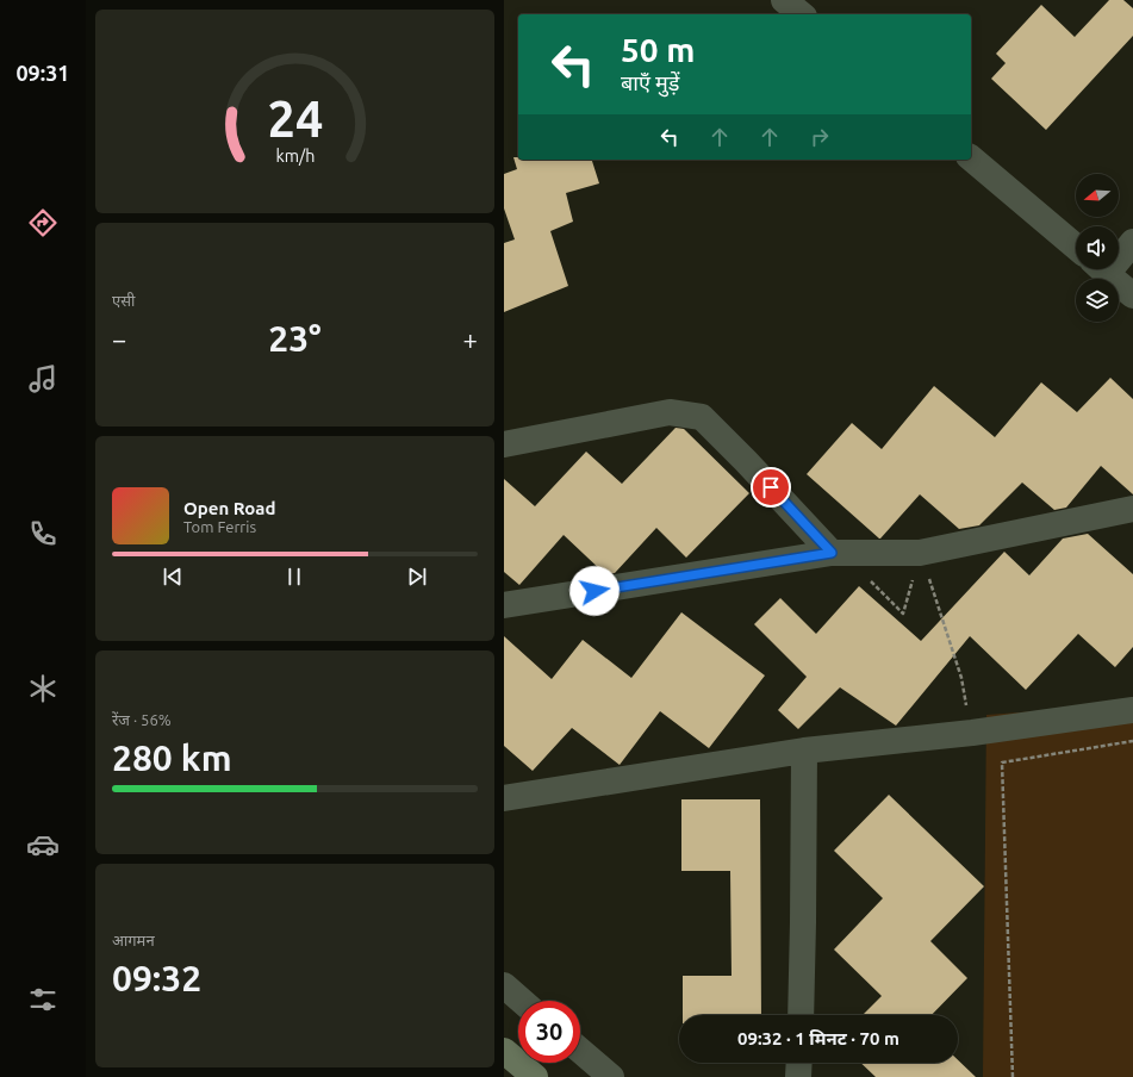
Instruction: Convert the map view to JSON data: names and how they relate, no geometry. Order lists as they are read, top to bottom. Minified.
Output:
{"north":"left","page":{"tabs":"09:31","turn":["50 m","बाएँ मुड़ें"],"tile":["एसी",["रेंज · 56%","280 km"],["आगमन","09:32"]],"heat":["−","23°","+"],"song":["Open Road","Tom Ferris"],"limit":"30","trip":"09:32 · 1 मिनट · 70 m","gauge":["24","km/h"]}}
